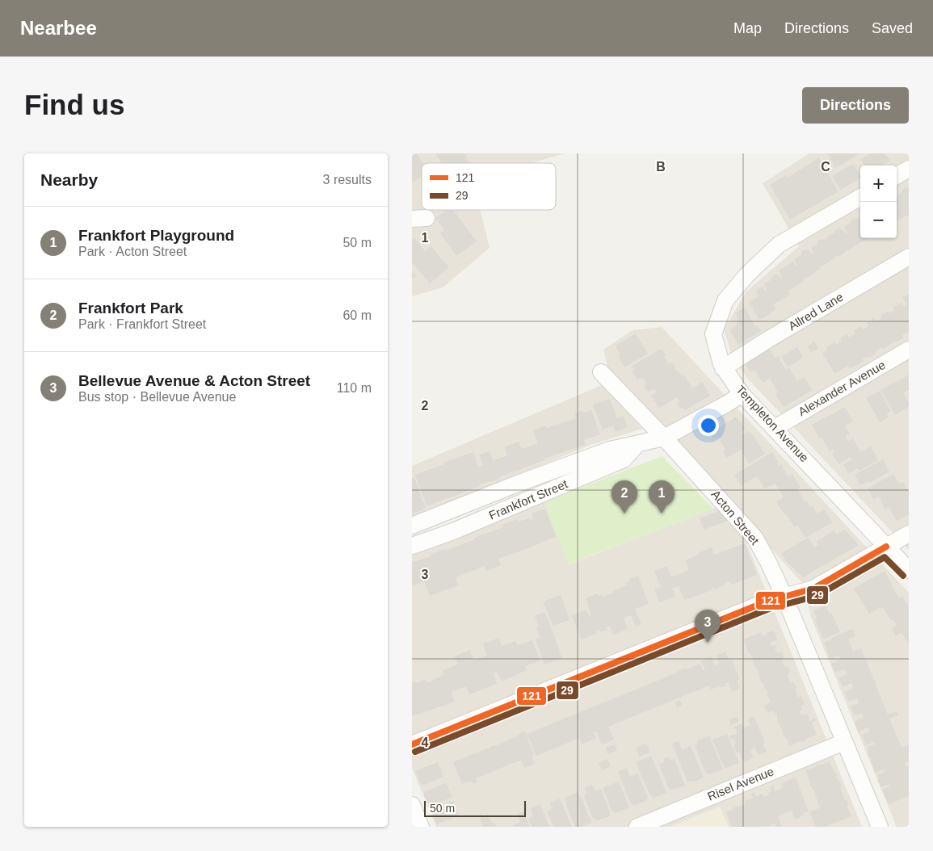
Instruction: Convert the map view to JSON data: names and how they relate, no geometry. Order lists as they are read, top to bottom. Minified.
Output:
{"streets":{"street":["Allred Lane","Alexander Avenue","Templeton Avenue","Frankfort Street","Acton Street","Risel Avenue"]},"crossings":[["Allred Lane","Templeton Avenue"],["Alexander Avenue","Templeton Avenue"],["Templeton Avenue","Frankfort Street"],["Frankfort Street","Acton Street"],["Acton Street","Risel Avenue"]],"lines":["transit line 121","transit line 29"],"legend":["121","29"],"scale_bar":"50 m","page":{"header":"Nearbee","nav":["Map","Directions","Saved"],"buttons":"Directions","title":"Find us","heading":["Nearby","3 results"],"map_buttons":["+","−"],"list":[{"mark":"1","name":"Frankfort Playground","note":"Park · Acton Street","value":"50 m"},{"mark":"2","name":"Frankfort Park","note":"Park · Frankfort Street","value":"60 m"},{"mark":"3","name":"Bellevue Avenue & Acton Street","note":"Bus stop · Bellevue Avenue","value":"110 m"}],"pins":["1","2","3"],"scale":"50 m"},"grid":{"columns":["B","C"],"rows":["1","2","3","4"]}}
